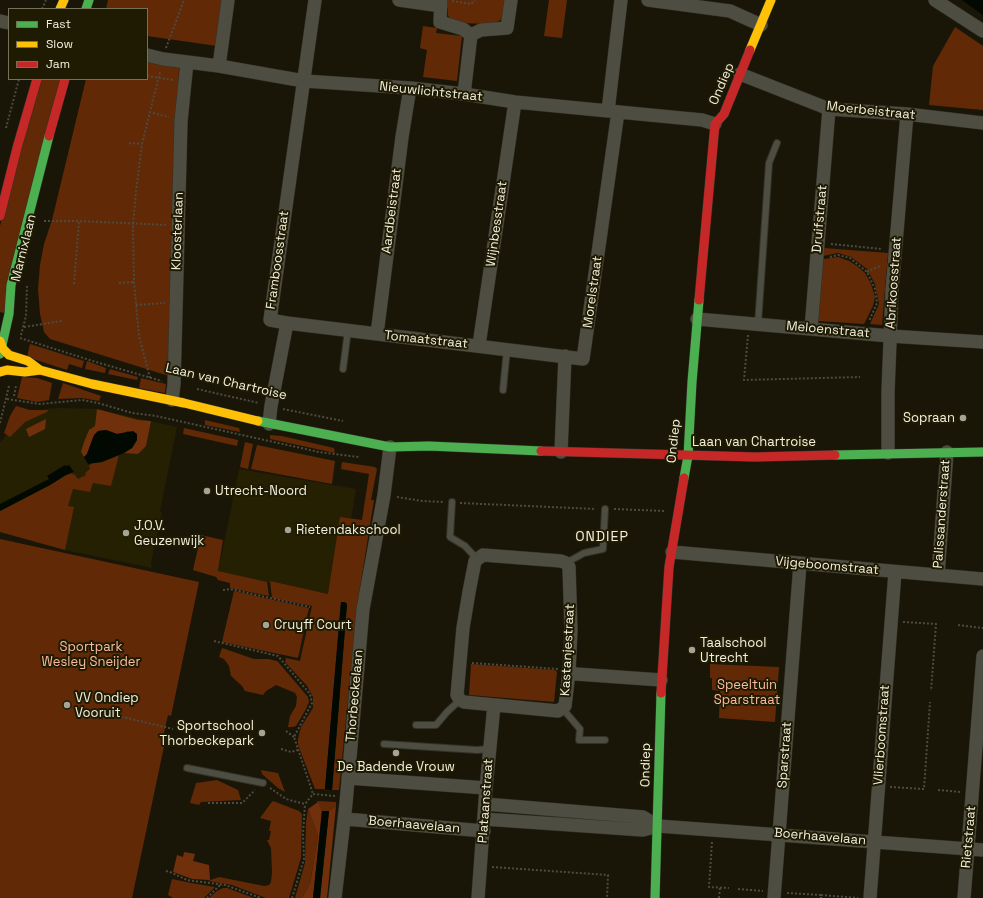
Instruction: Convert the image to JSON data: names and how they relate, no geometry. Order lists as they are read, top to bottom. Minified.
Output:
{"streets":{"street":["Ondiep","Nieuwlichtstraat","Moerbeistraat","Aardbeistraat","Druifstraat","Wijnbesstraat","Kloosterlaan","Marnixlaan","Framboosstraat","Abrikoosstraat","Morelstraat","Meloenstraat","Tomaatstraat","Laan van Chartroise","Palissanderstraat","Vijgeboomstraat","Kastanjestraat","Thorbeckelaan","Vlierboomstraat","Sparstraat","Plataanstraat","Boerhaavelaan","Rietstraat"]},"crossings":[["Ondiep","Nieuwlichtstraat"],["Ondiep","Moerbeistraat"],["Ondiep","Meloenstraat"],["Ondiep","Laan van Chartroise"],["Ondiep","Vijgeboomstraat"],["Ondiep","Boerhaavelaan"],["Nieuwlichtstraat","Aardbeistraat"],["Nieuwlichtstraat","Wijnbesstraat"],["Nieuwlichtstraat","Kloosterlaan"],["Nieuwlichtstraat","Framboosstraat"],["Nieuwlichtstraat","Morelstraat"],["Moerbeistraat","Druifstraat"],["Moerbeistraat","Abrikoosstraat"],["Aardbeistraat","Tomaatstraat"],["Druifstraat","Meloenstraat"],["Wijnbesstraat","Tomaatstraat"],["Kloosterlaan","Laan van Chartroise"],["Marnixlaan","Laan van Chartroise"],["Framboosstraat","Tomaatstraat"],["Framboosstraat","Laan van Chartroise"],["Abrikoosstraat","Meloenstraat"],["Abrikoosstraat","Laan van Chartroise"],["Morelstraat","Tomaatstraat"],["Laan van Chartroise","Palissanderstraat"],["Laan van Chartroise","Thorbeckelaan"],["Palissanderstraat","Vijgeboomstraat"],["Vijgeboomstraat","Vlierboomstraat"],["Vijgeboomstraat","Sparstraat"],["Kastanjestraat","Plataanstraat"],["Thorbeckelaan","Boerhaavelaan"],["Vlierboomstraat","Boerhaavelaan"],["Sparstraat","Boerhaavelaan"],["Plataanstraat","Boerhaavelaan"],["Boerhaavelaan","Rietstraat"]],"districts":["ONDIEP"],"parks":["Sportpark Wesley Sneijder","Speeltuin Sparstraat"],"places":["Sopraan","Utrecht-Noord","Rietendakschool","J.O.V. Geuzenwijk","Cruyff Court","Taalschool Utrecht","VV Ondiep Vooruit","Sportschool Thorbeckepark","De Badende Vrouw"],"legend":["Fast","Slow","Jam"]}
